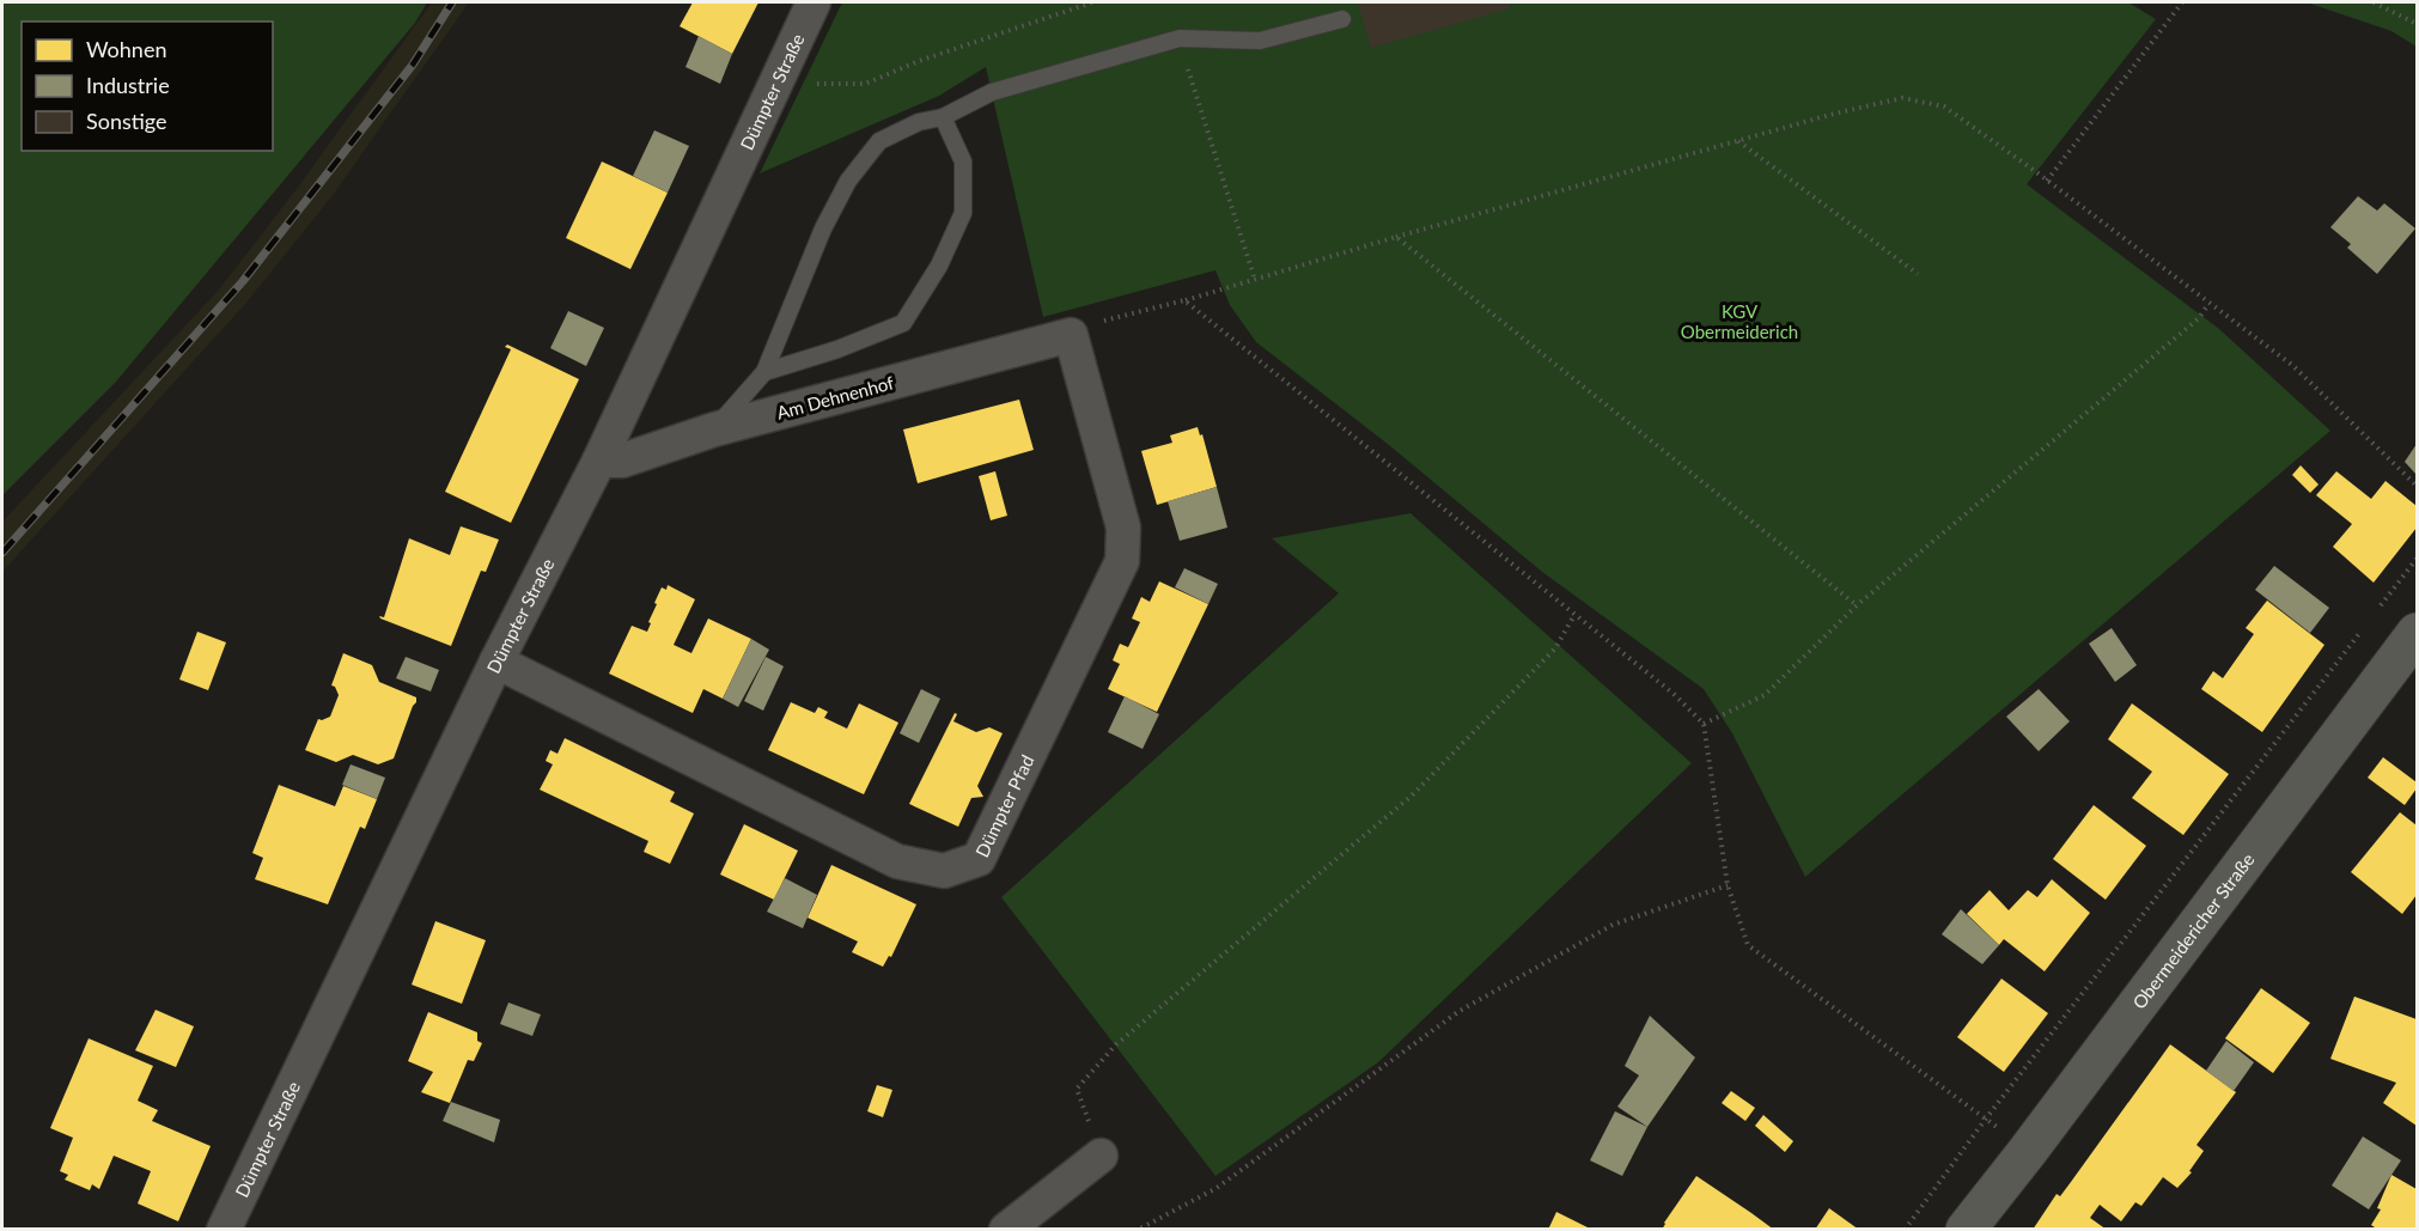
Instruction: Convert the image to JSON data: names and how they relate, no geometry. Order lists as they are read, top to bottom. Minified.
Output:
{"streets":{"main road":["Obermeidericher Straße"],"street":["Dümpter Straße","Am Dehnenhof","Dümpter Pfad"]},"crossings":[["Dümpter Straße","Am Dehnenhof"],["Dümpter Straße","Dümpter Pfad"],["Am Dehnenhof","Dümpter Pfad"]],"parks":["KGV Obermeiderich"],"legend":["Wohnen","Industrie","Sonstige"]}
